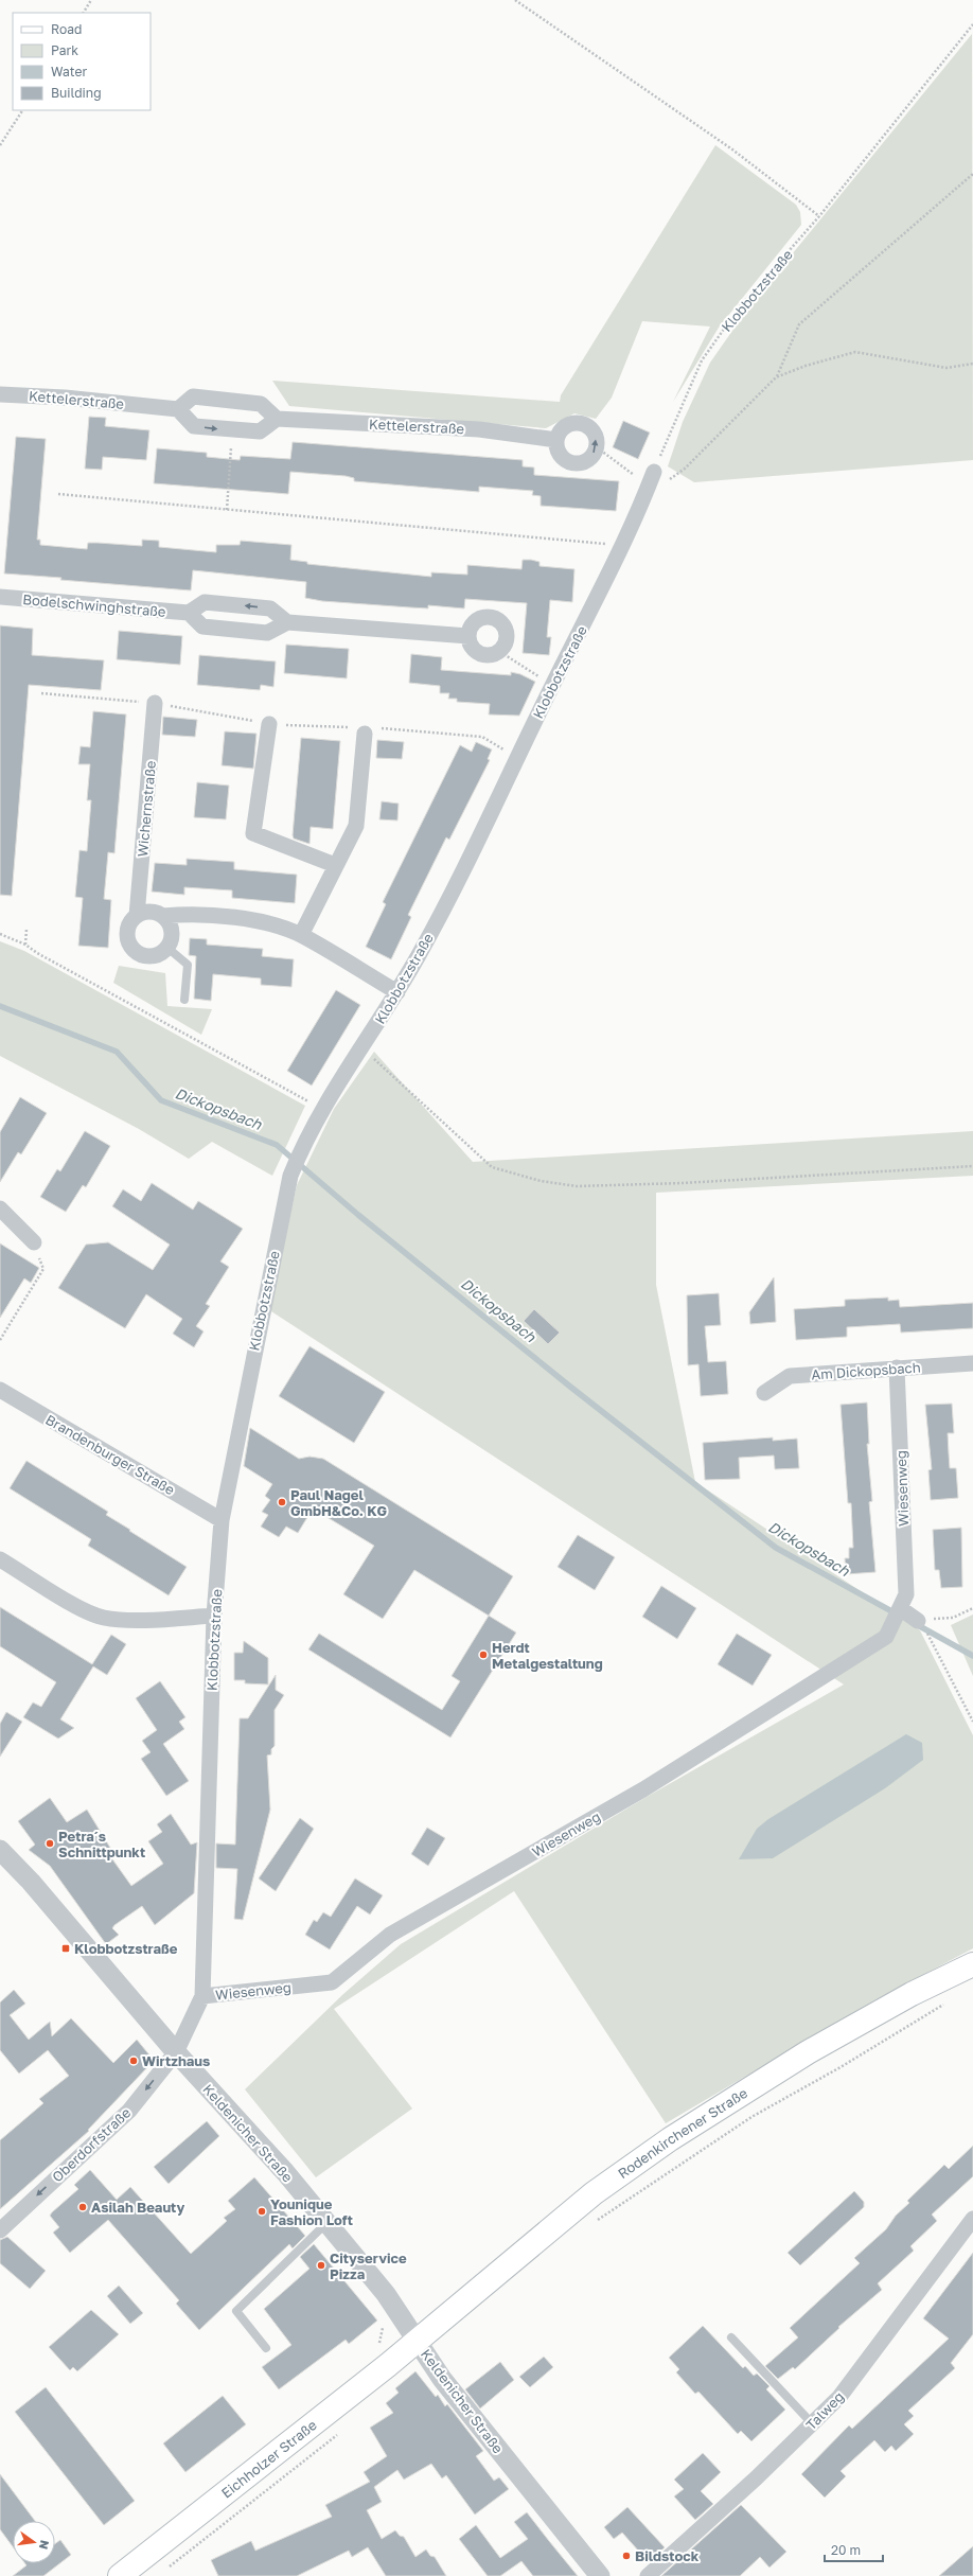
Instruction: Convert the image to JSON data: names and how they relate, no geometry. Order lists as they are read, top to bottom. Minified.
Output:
{"streets":{"main road":["Rodenkirchener Straße","Eichholzer Straße"],"street":["Klobbotzstraße","Kettelerstraße","Bodelschwinghstraße","Wichernstraße","Am Dickopsbach","Brandenburger Straße","Wiesenweg","Keldenicher Straße","Oberdorfstraße","Talweg"]},"crossings":[["Klobbotzstraße","Brandenburger Straße"],["Klobbotzstraße","Wiesenweg"],["Klobbotzstraße","Keldenicher Straße"],["Klobbotzstraße","Oberdorfstraße"],["Am Dickopsbach","Wiesenweg"],["Keldenicher Straße","Rodenkirchener Straße"],["Keldenicher Straße","Oberdorfstraße"],["Keldenicher Straße","Eichholzer Straße"],["Rodenkirchener Straße","Eichholzer Straße"]],"one_way":["Oberdorfstraße"],"water":["Dickopsbach"],"places":{"other":["Paul Nagel GmbH&Co. KG","Herdt Metalgestaltung","Petra´s Schnittpunkt","Wirtzhaus","Asilah Beauty","Younique Fashion Loft","Cityservice Pizza","Bildstock"],"transit":["Klobbotzstraße"]},"legend":["Road","Park","Water","Building"],"scale_bar":"20 m","north":"right"}
